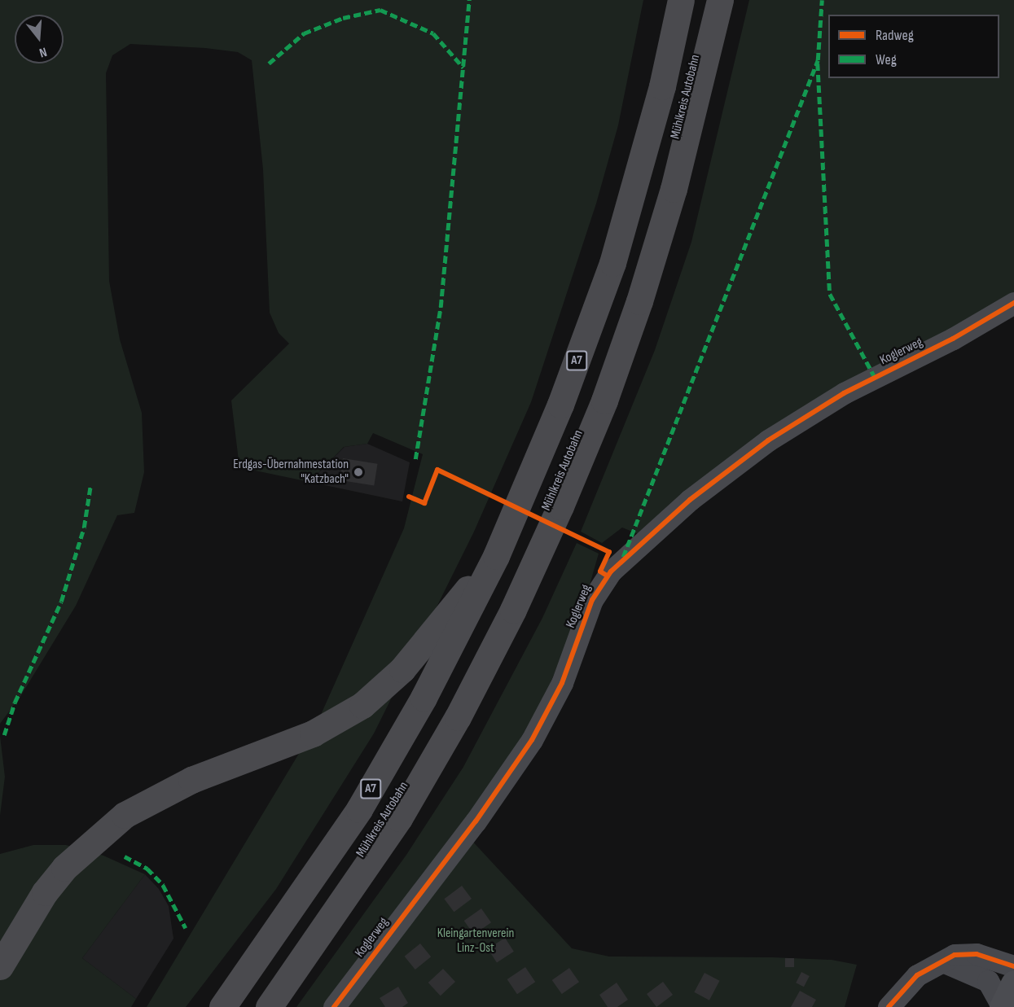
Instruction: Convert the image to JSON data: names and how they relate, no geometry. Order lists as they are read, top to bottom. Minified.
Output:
{"streets":{"highway":["Mühlkreis Autobahn","A7"],"street":["Koglerweg"]},"parks":["Kleingartenverein Linz-Ost"],"places":["Erdgas-Übernahmestation \"Katzbach\""],"legend":["Radweg","Weg"],"north":"bottom"}
